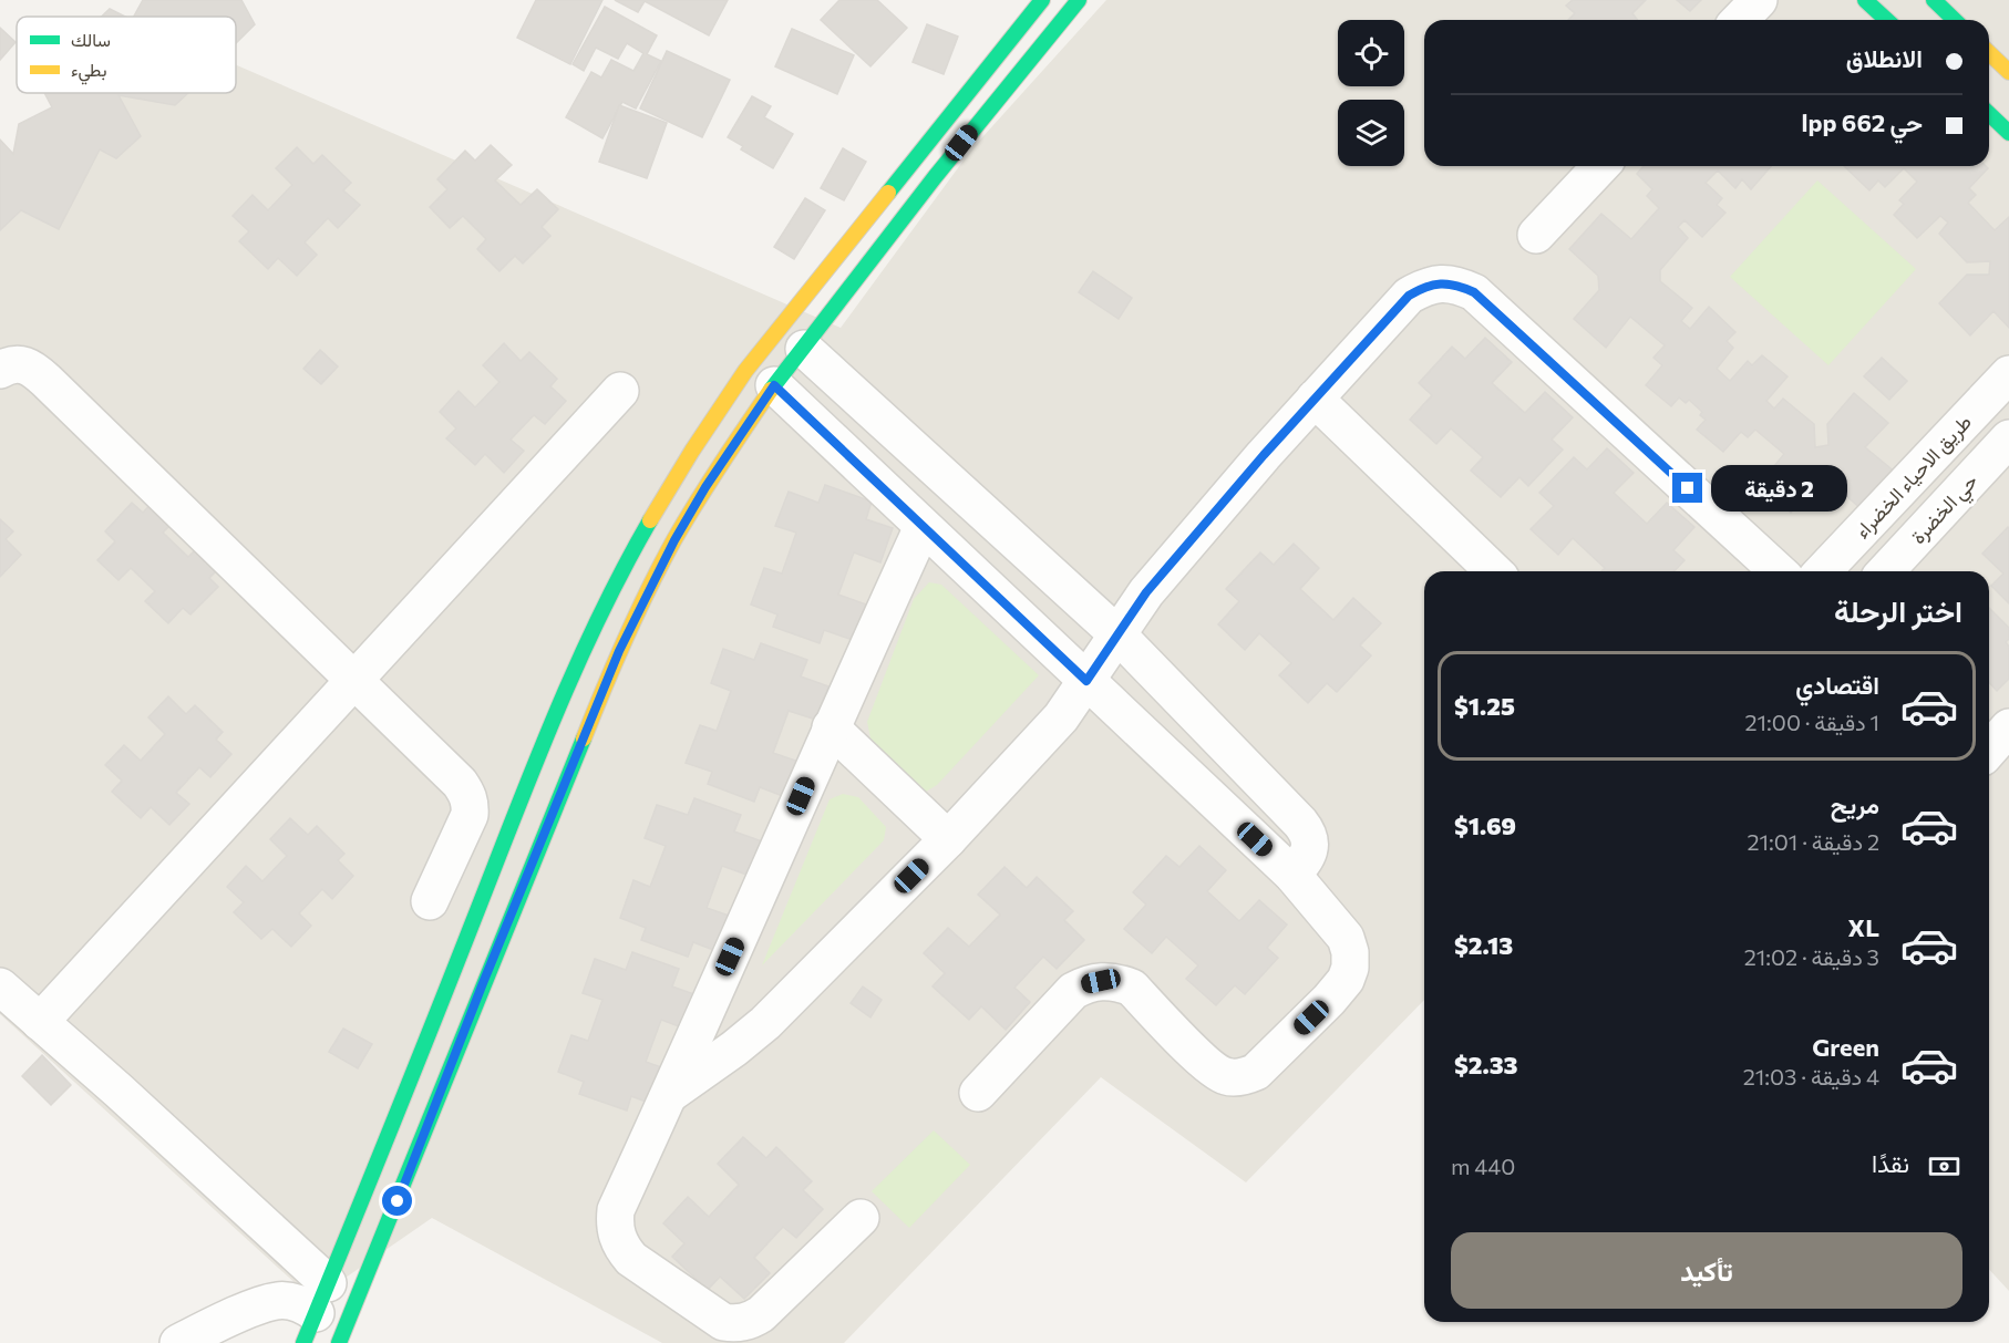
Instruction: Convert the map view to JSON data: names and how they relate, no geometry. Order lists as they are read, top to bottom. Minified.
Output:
{"streets":{"street":["طريق الاحياء الخضراء","حي الخضرة"]},"legend":["سالك","بطيء"],"page":{"banner":["الانطلاق","حي lpp 662"],"bubble":"2 دقيقة","heading":"اختر الرحلة","list":[{"name":"اقتصادي","note":"1 دقيقة · 21:00","value":"$1.25"},{"name":"مريح","note":"2 دقيقة · 21:01","value":"$1.69"},{"name":"XL","note":"3 دقيقة · 21:02","value":"$2.13"},{"name":"Green","note":"4 دقيقة · 21:03","value":"$2.33"}],"pay":["نقدًا","440 m"],"buttons":"تأكيد"}}
